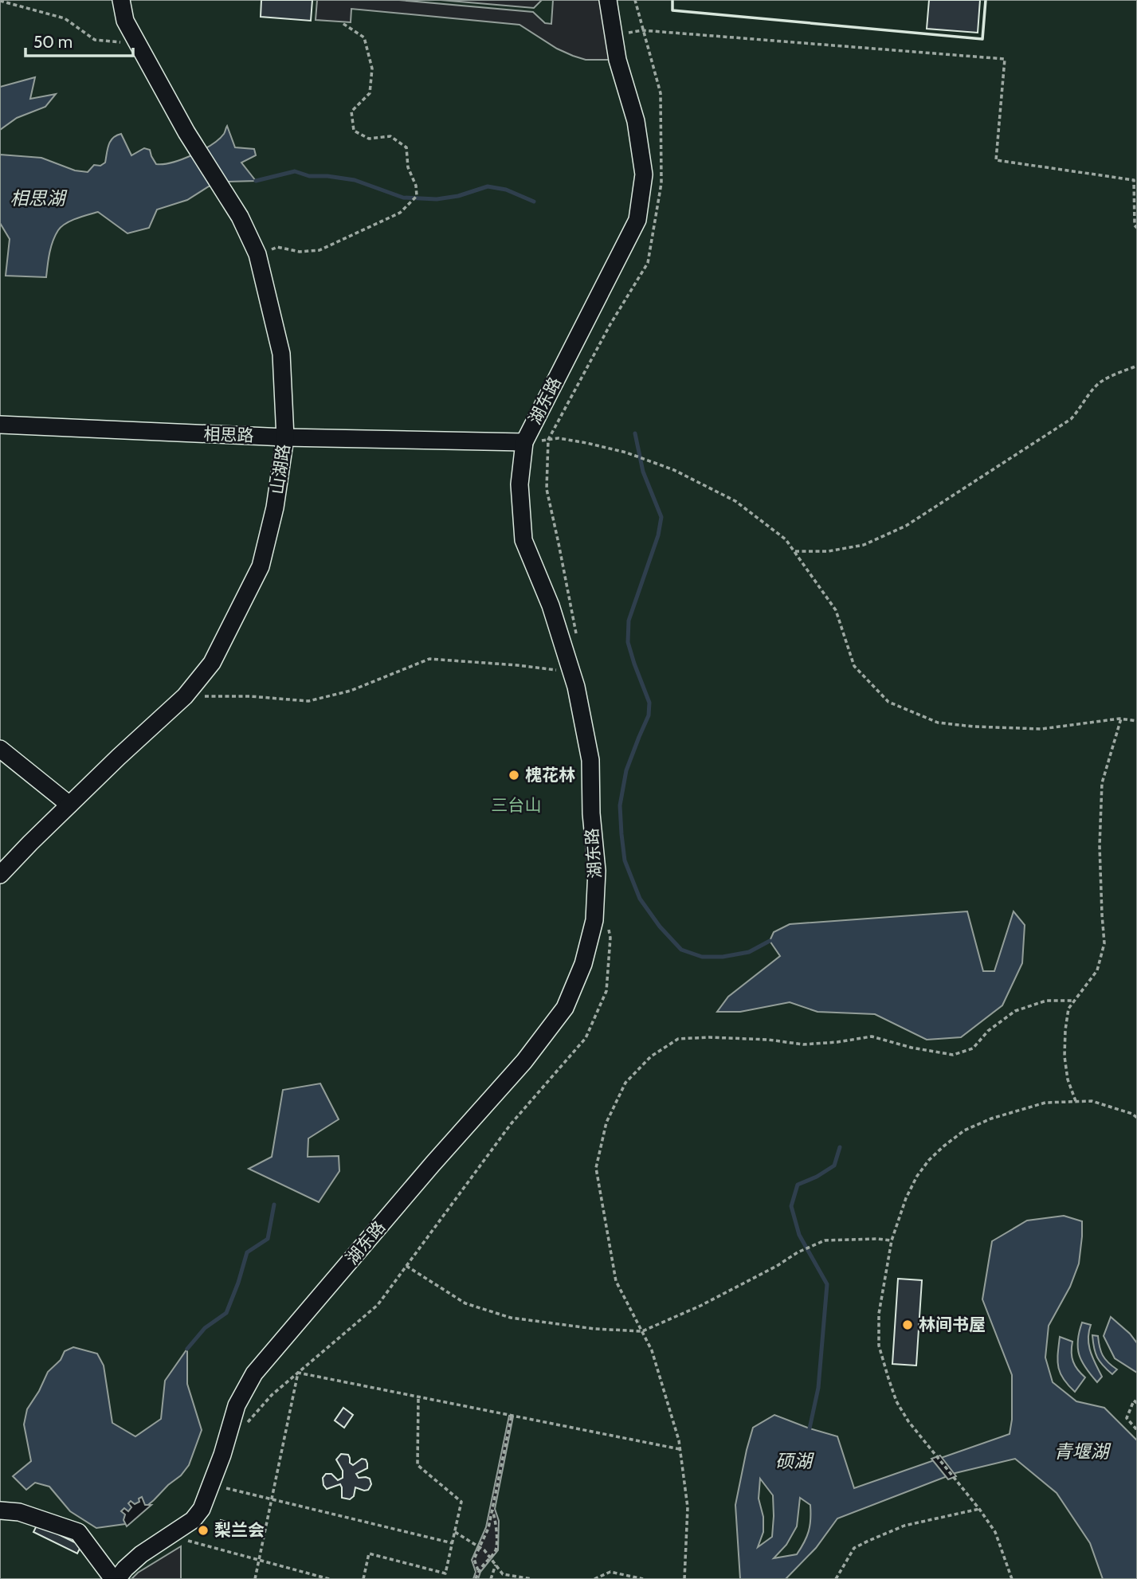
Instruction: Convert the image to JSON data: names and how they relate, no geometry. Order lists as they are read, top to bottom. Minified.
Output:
{"streets":{"lane":["湖东路","相思路","山湖路"]},"crossings":[["湖东路","相思路"],["相思路","山湖路"]],"water":["相思湖","青堰湖","硕湖"],"parks":["三台山"],"places":["槐花林","林间书屋","梨兰会"],"scale_bar":"50 m"}
